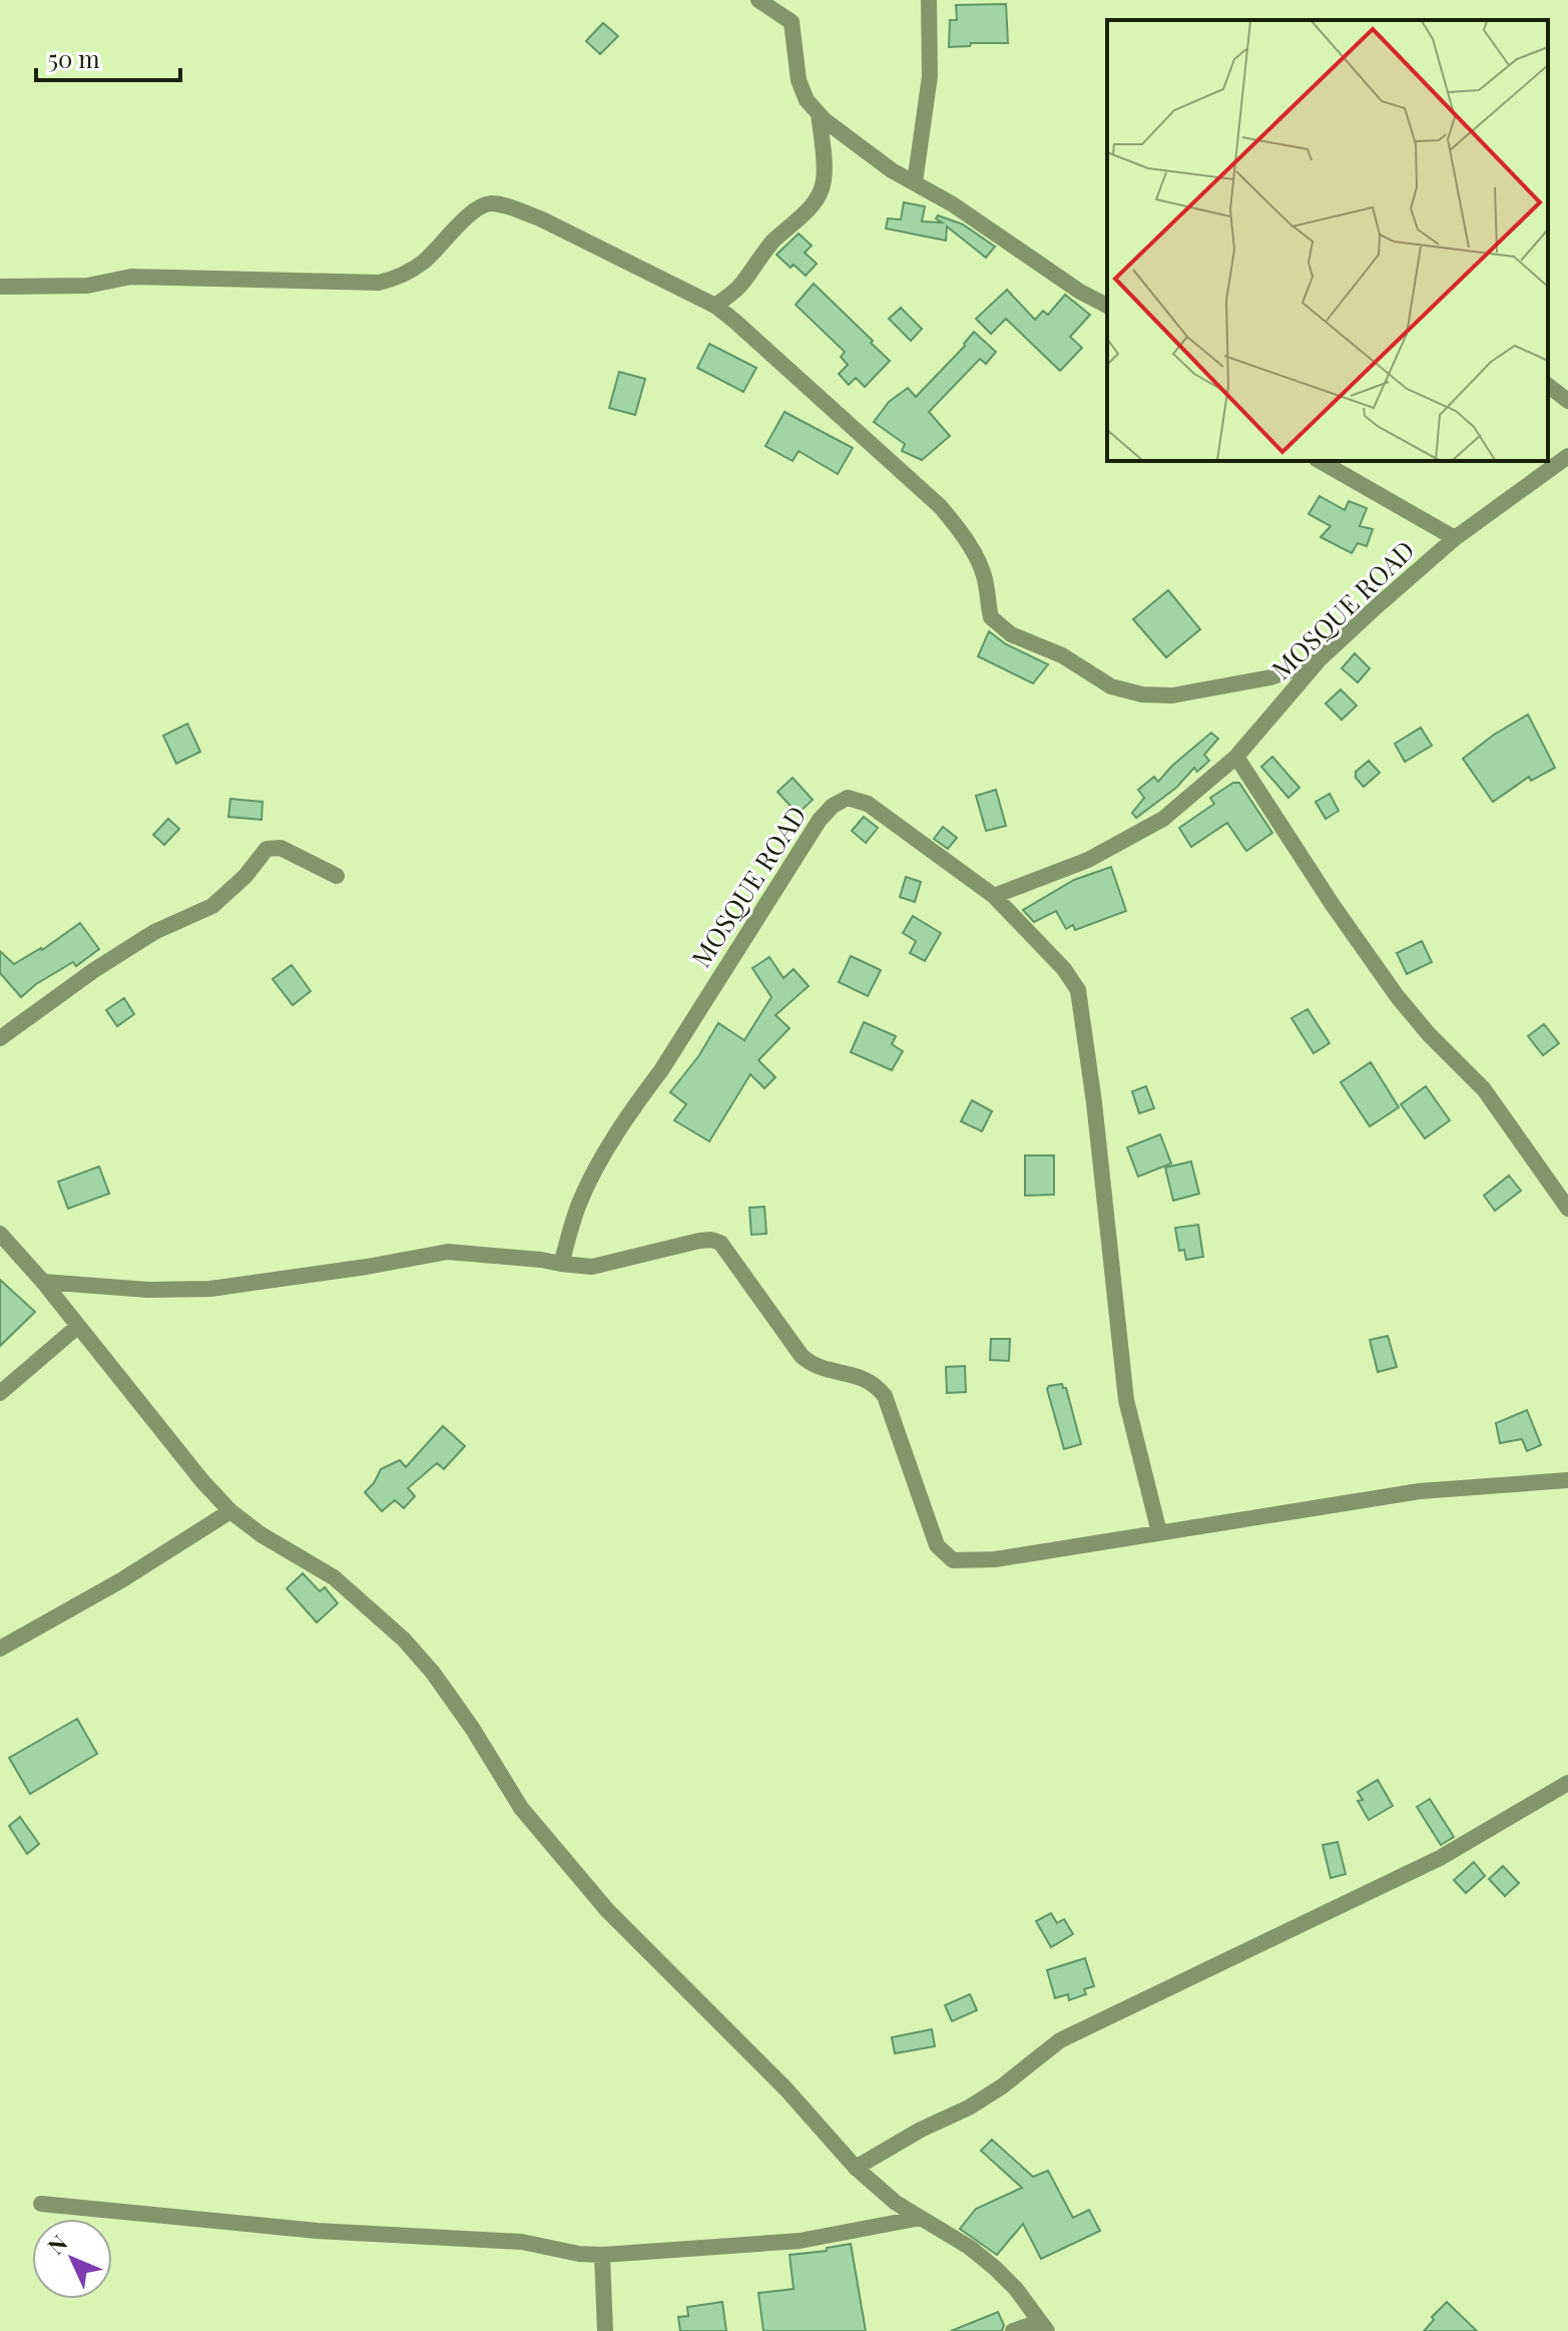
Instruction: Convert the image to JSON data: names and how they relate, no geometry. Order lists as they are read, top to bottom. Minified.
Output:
{"streets":{"street":["MOSQUE ROAD"]},"scale_bar":"50 m","north":"top left"}
